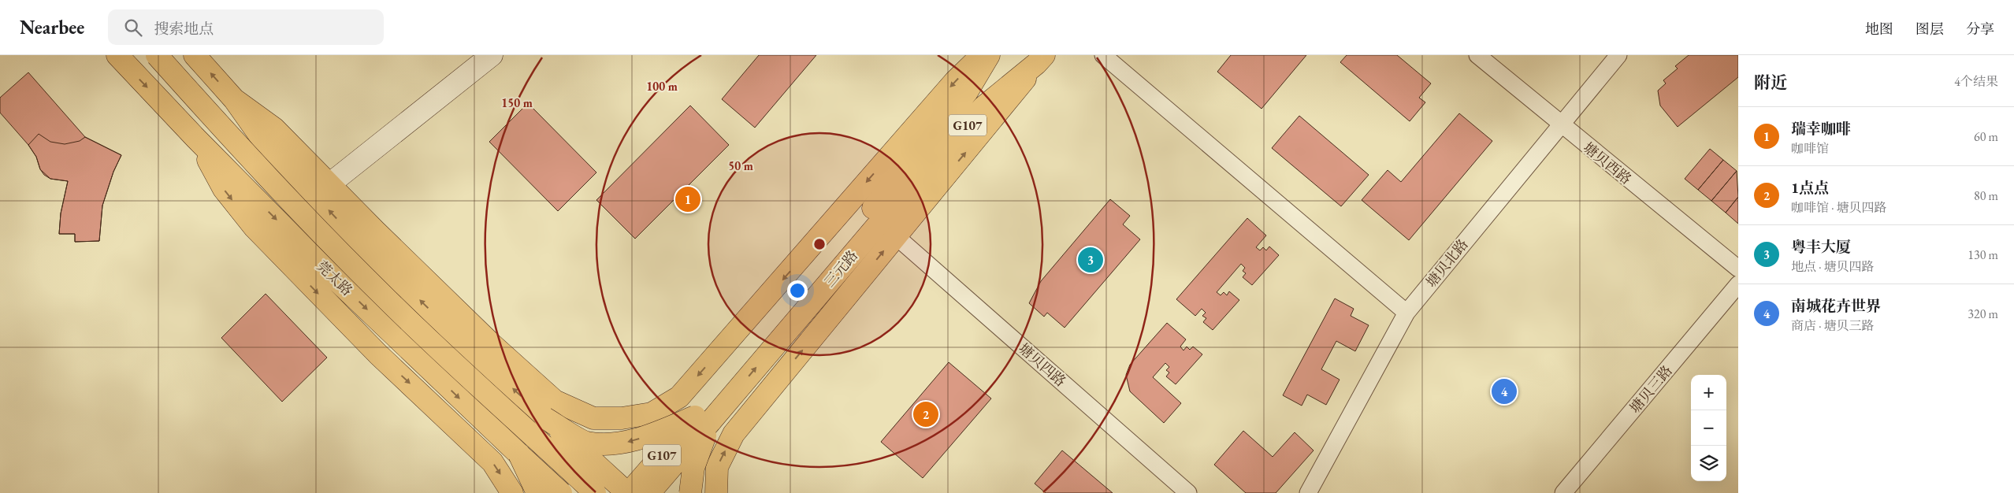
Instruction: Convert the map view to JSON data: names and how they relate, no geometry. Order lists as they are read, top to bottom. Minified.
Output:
{"streets":{"main road":["G107","三元路","莞太路"],"street":["塘贝西路","塘贝北路","塘贝四路","塘贝三路"]},"crossings":[["塘贝西路","塘贝北路"]],"page":{"header":"Nearbee","search":"搜索地点","nav":["地图","图层","分享"],"heading":["附近","4个结果"],"list":[{"mark":"1","name":"瑞幸咖啡","note":"咖啡馆","value":"60 m"},{"mark":"2","name":"1点点","note":"咖啡馆 · 塘贝四路","value":"80 m"},{"mark":"3","name":"粤丰大厦","note":"地点 · 塘贝四路","value":"130 m"},{"mark":"4","name":"南城花卉世界","note":"商店 · 塘贝三路","value":"320 m"}],"pins":["1","3","4","2"],"map_buttons":["+","−"]},"rings":["100 m","150 m","50 m"]}
